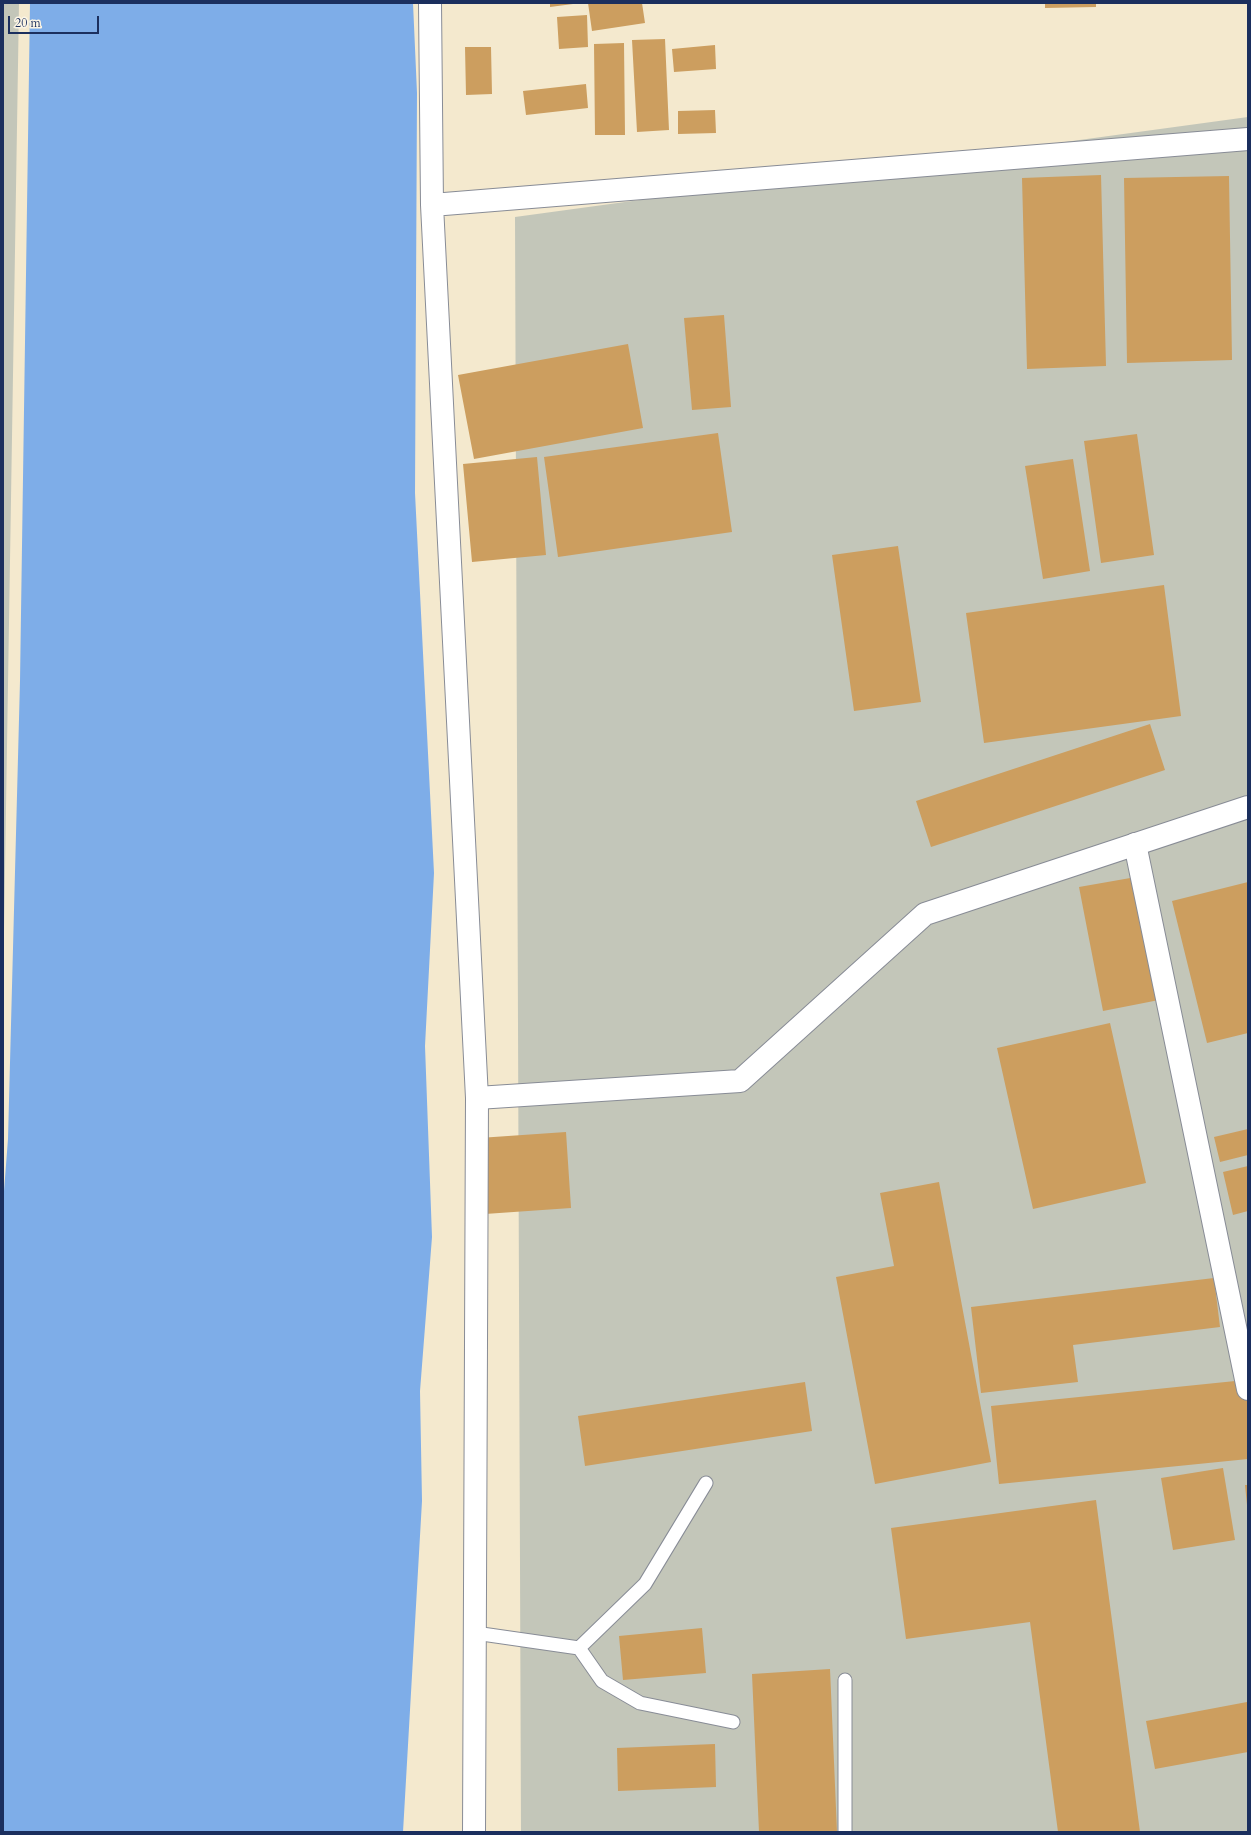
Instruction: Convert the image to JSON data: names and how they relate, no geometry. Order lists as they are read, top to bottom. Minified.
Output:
{"scale_bar":"20 m"}
